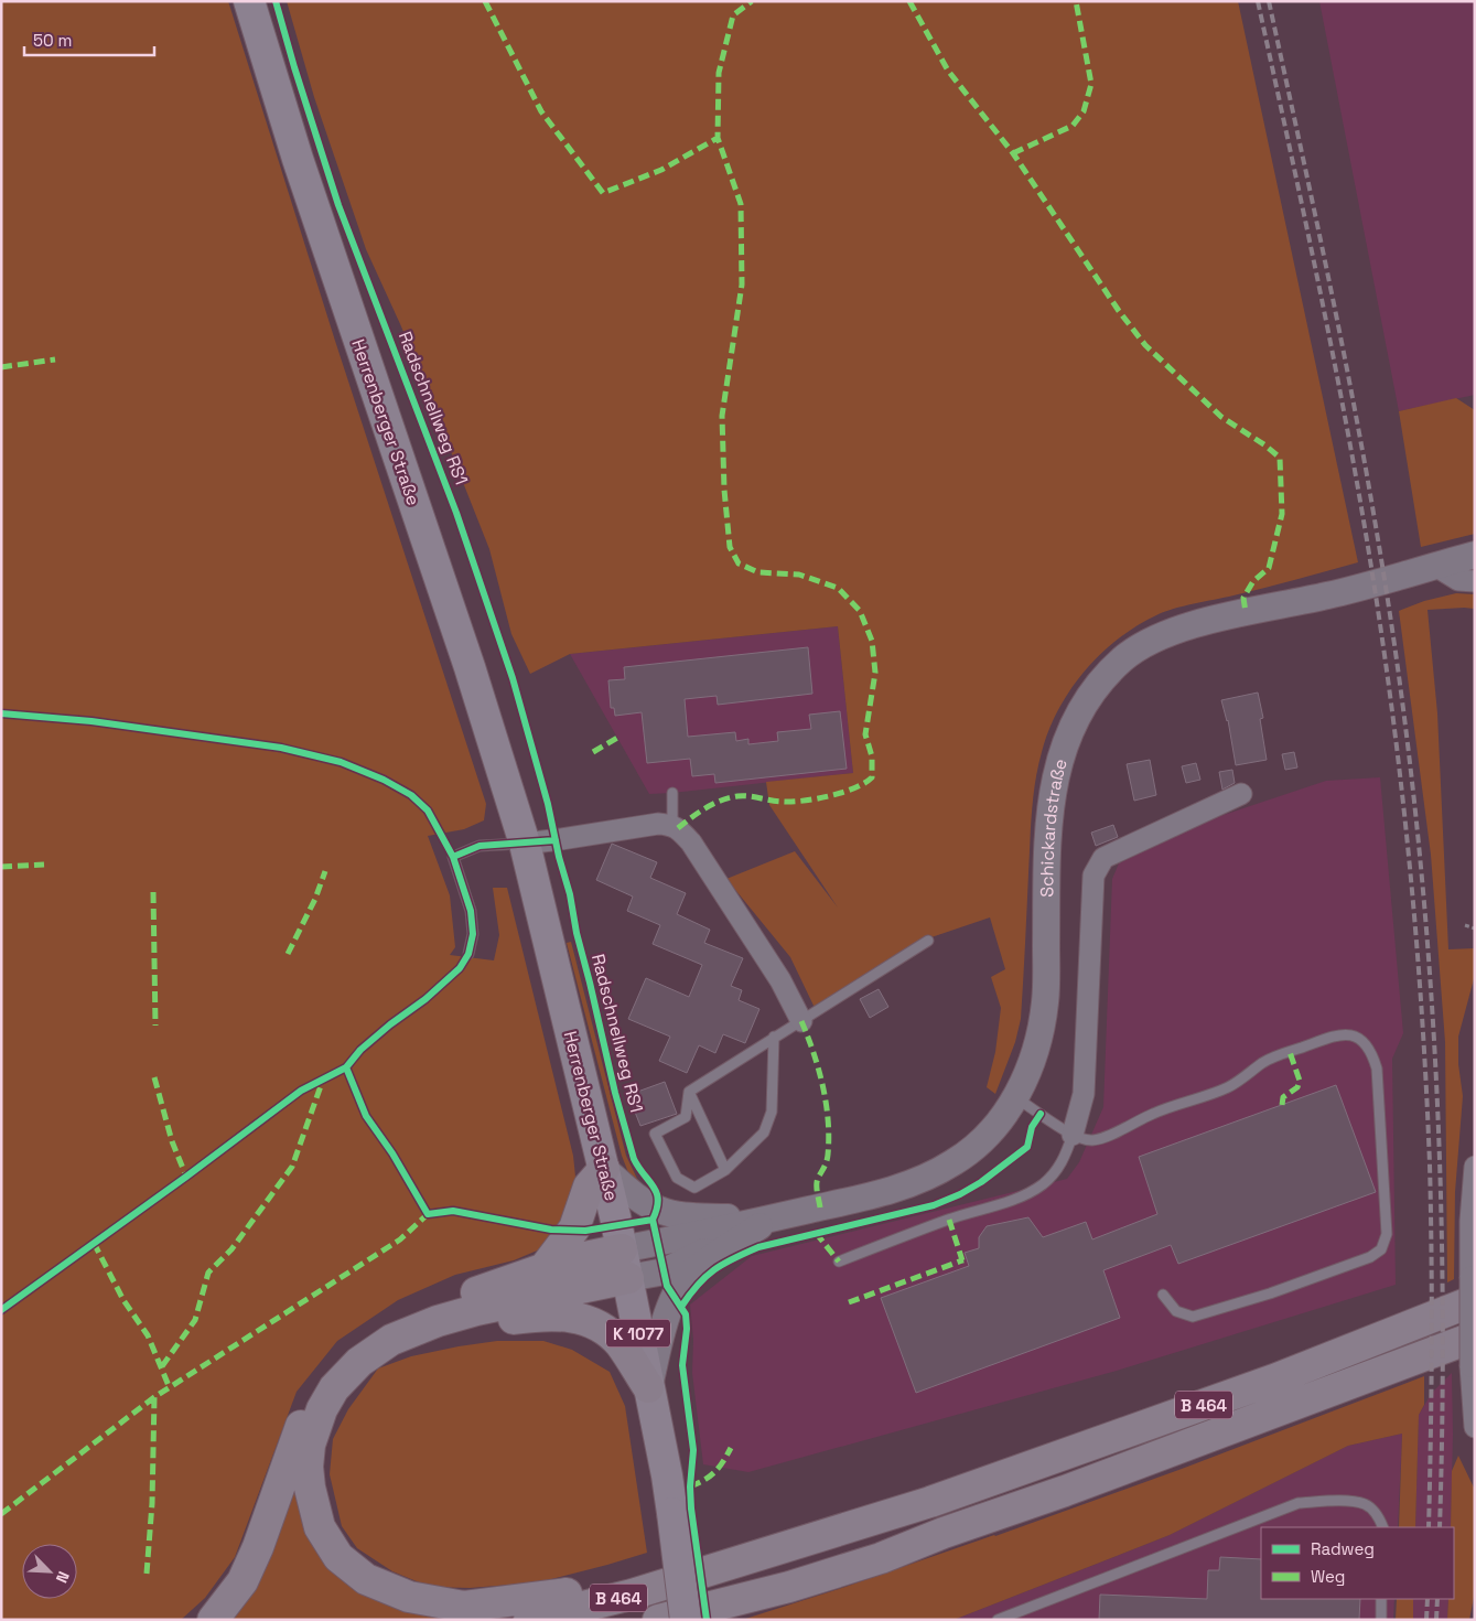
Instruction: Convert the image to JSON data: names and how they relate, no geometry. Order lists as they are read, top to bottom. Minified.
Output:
{"streets":{"highway":["B 464"],"main road":["Herrenberger Straße","K 1077"],"street":["Schickardstraße"],"cycle path":["Radschnellweg RS1"]},"crossings":[["Herrenberger Straße","Schickardstraße"]],"legend":["Radweg","Weg"],"scale_bar":"50 m","north":"bottom right"}
